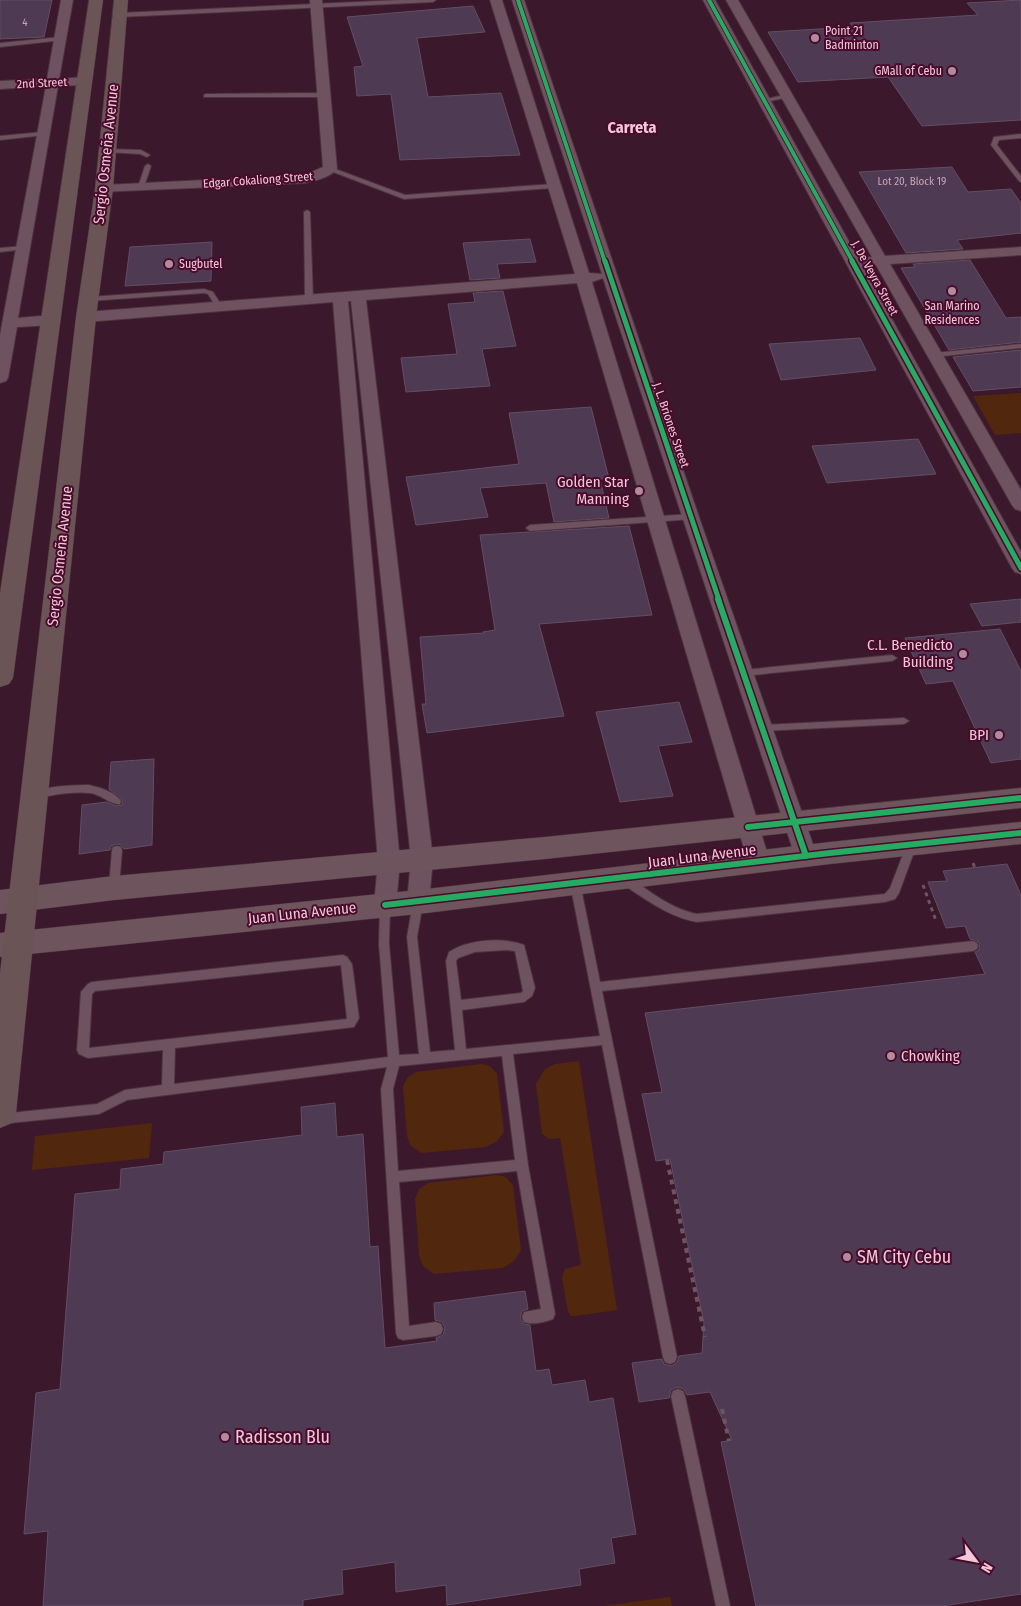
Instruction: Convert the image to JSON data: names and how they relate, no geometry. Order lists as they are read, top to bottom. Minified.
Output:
{"streets":{"highway":["Sergio Osmeña Avenue"],"main road":["Juan Luna Avenue"],"street":["2nd Street","Edgar Cokaliong Street","J. De Veyra Street","J. L. Briones Street"]},"crossings":[["2nd Street","Sergio Osmeña Avenue"],["Sergio Osmeña Avenue","Edgar Cokaliong Street"],["Sergio Osmeña Avenue","Juan Luna Avenue"],["J. L. Briones Street","Juan Luna Avenue"]],"districts":["Carreta"],"places":["Point 21 Badminton","GMall of Cebu","Sugbutel","San Marino Residences","Golden Star Manning","C.L. Benedicto Building","BPI","Chowking","SM City Cebu","Radisson Blu"],"house_numbers":["4","Lot 20, Block 19"],"north":"bottom right"}
